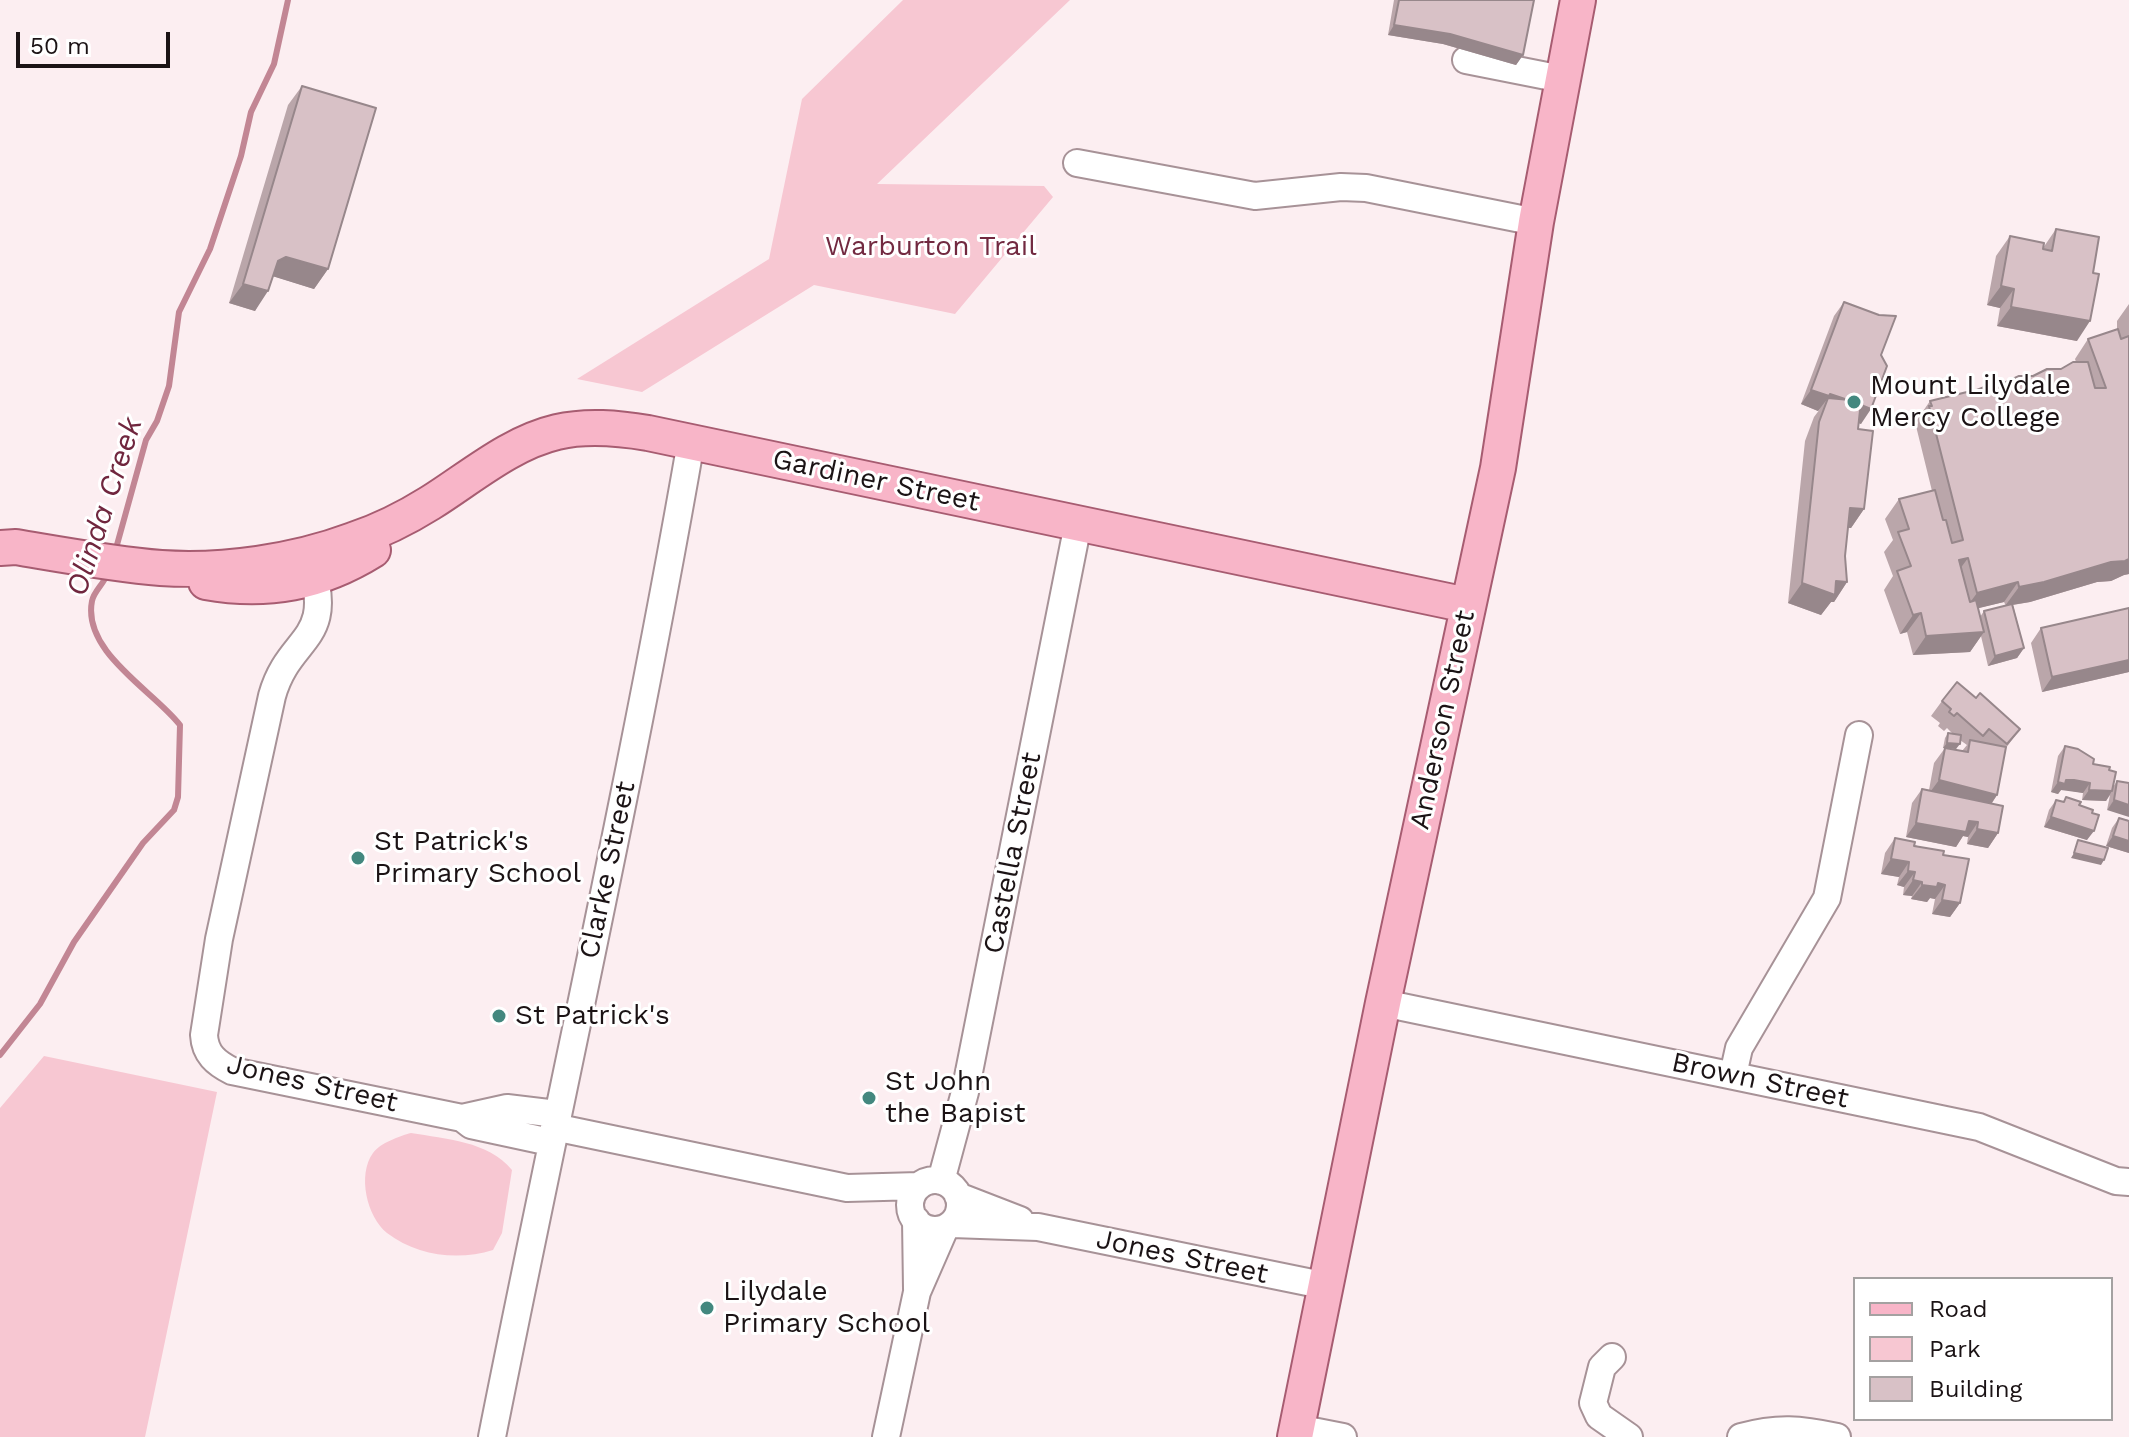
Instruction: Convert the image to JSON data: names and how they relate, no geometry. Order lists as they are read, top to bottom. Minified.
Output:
{"streets":{"main road":["Gardiner Street","Anderson Street"],"street":["Castella Street","Clarke Street","Brown Street","Jones Street"]},"crossings":[["Gardiner Street","Anderson Street"],["Gardiner Street","Castella Street"],["Gardiner Street","Clarke Street"],["Gardiner Street","Jones Street"],["Anderson Street","Brown Street"],["Anderson Street","Jones Street"],["Castella Street","Jones Street"],["Clarke Street","Jones Street"]],"water":["Olinda Creek"],"parks":["Warburton Trail"],"places":["Mount Lilydale Mercy College","St Patrick's Primary School","St Patrick's","St John the Bapist","Lilydale Primary School"],"legend":["Road","Park","Building"],"scale_bar":"50 m"}
